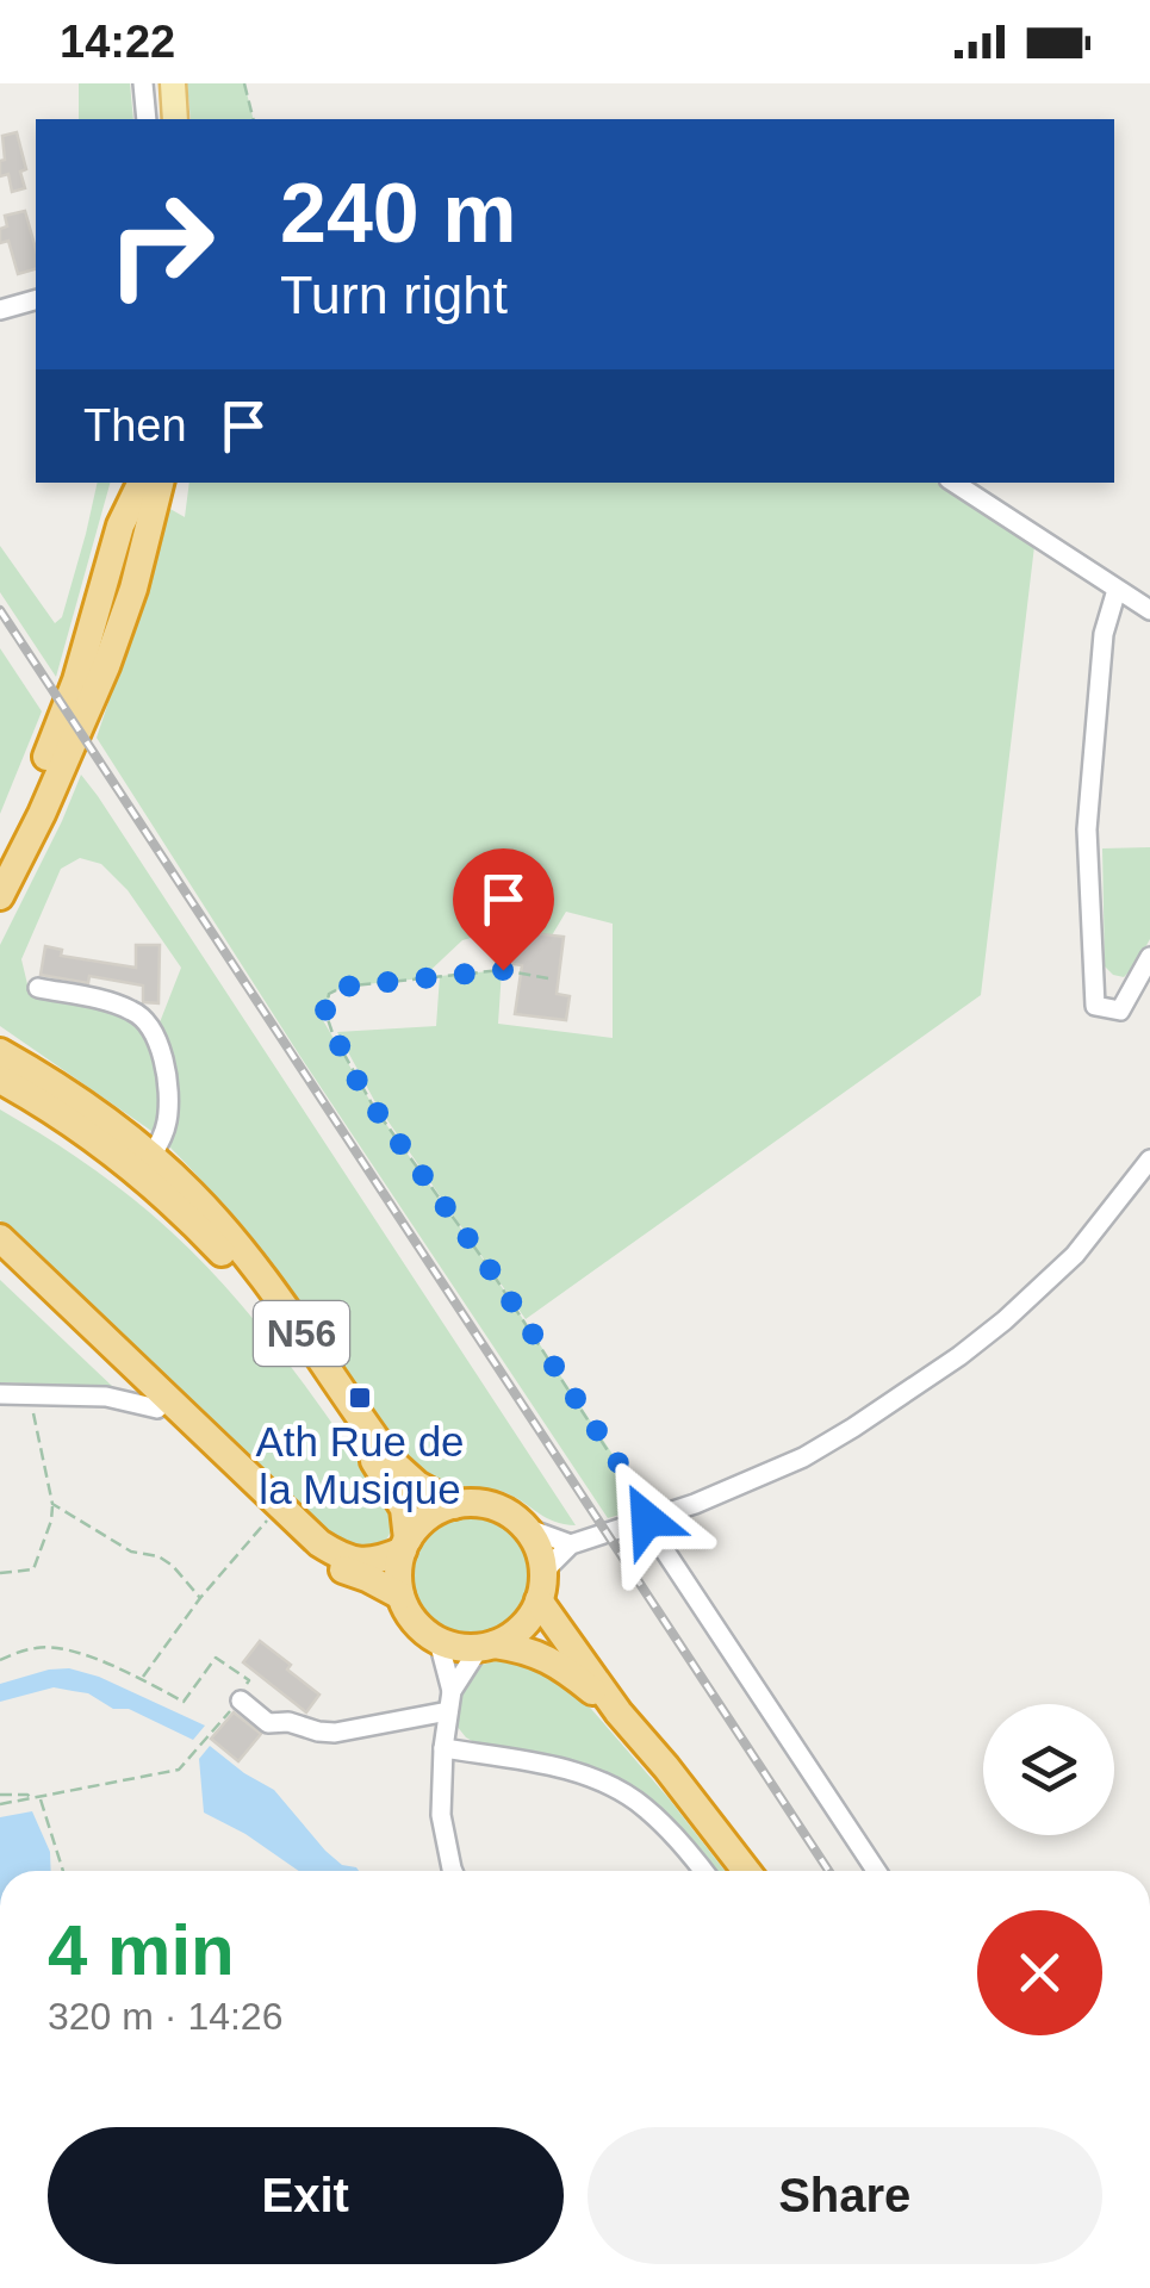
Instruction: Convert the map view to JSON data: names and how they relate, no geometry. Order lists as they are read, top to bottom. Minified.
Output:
{"streets":{"highway":["N56"]},"places":{"transit":["Ath Rue de la Musique"]},"page":{"status":"14:22","turn":["240 m","Turn right"],"then":"Then","heading":["4 min","320 m · 14:26"],"buttons":["Exit","Share"]}}
